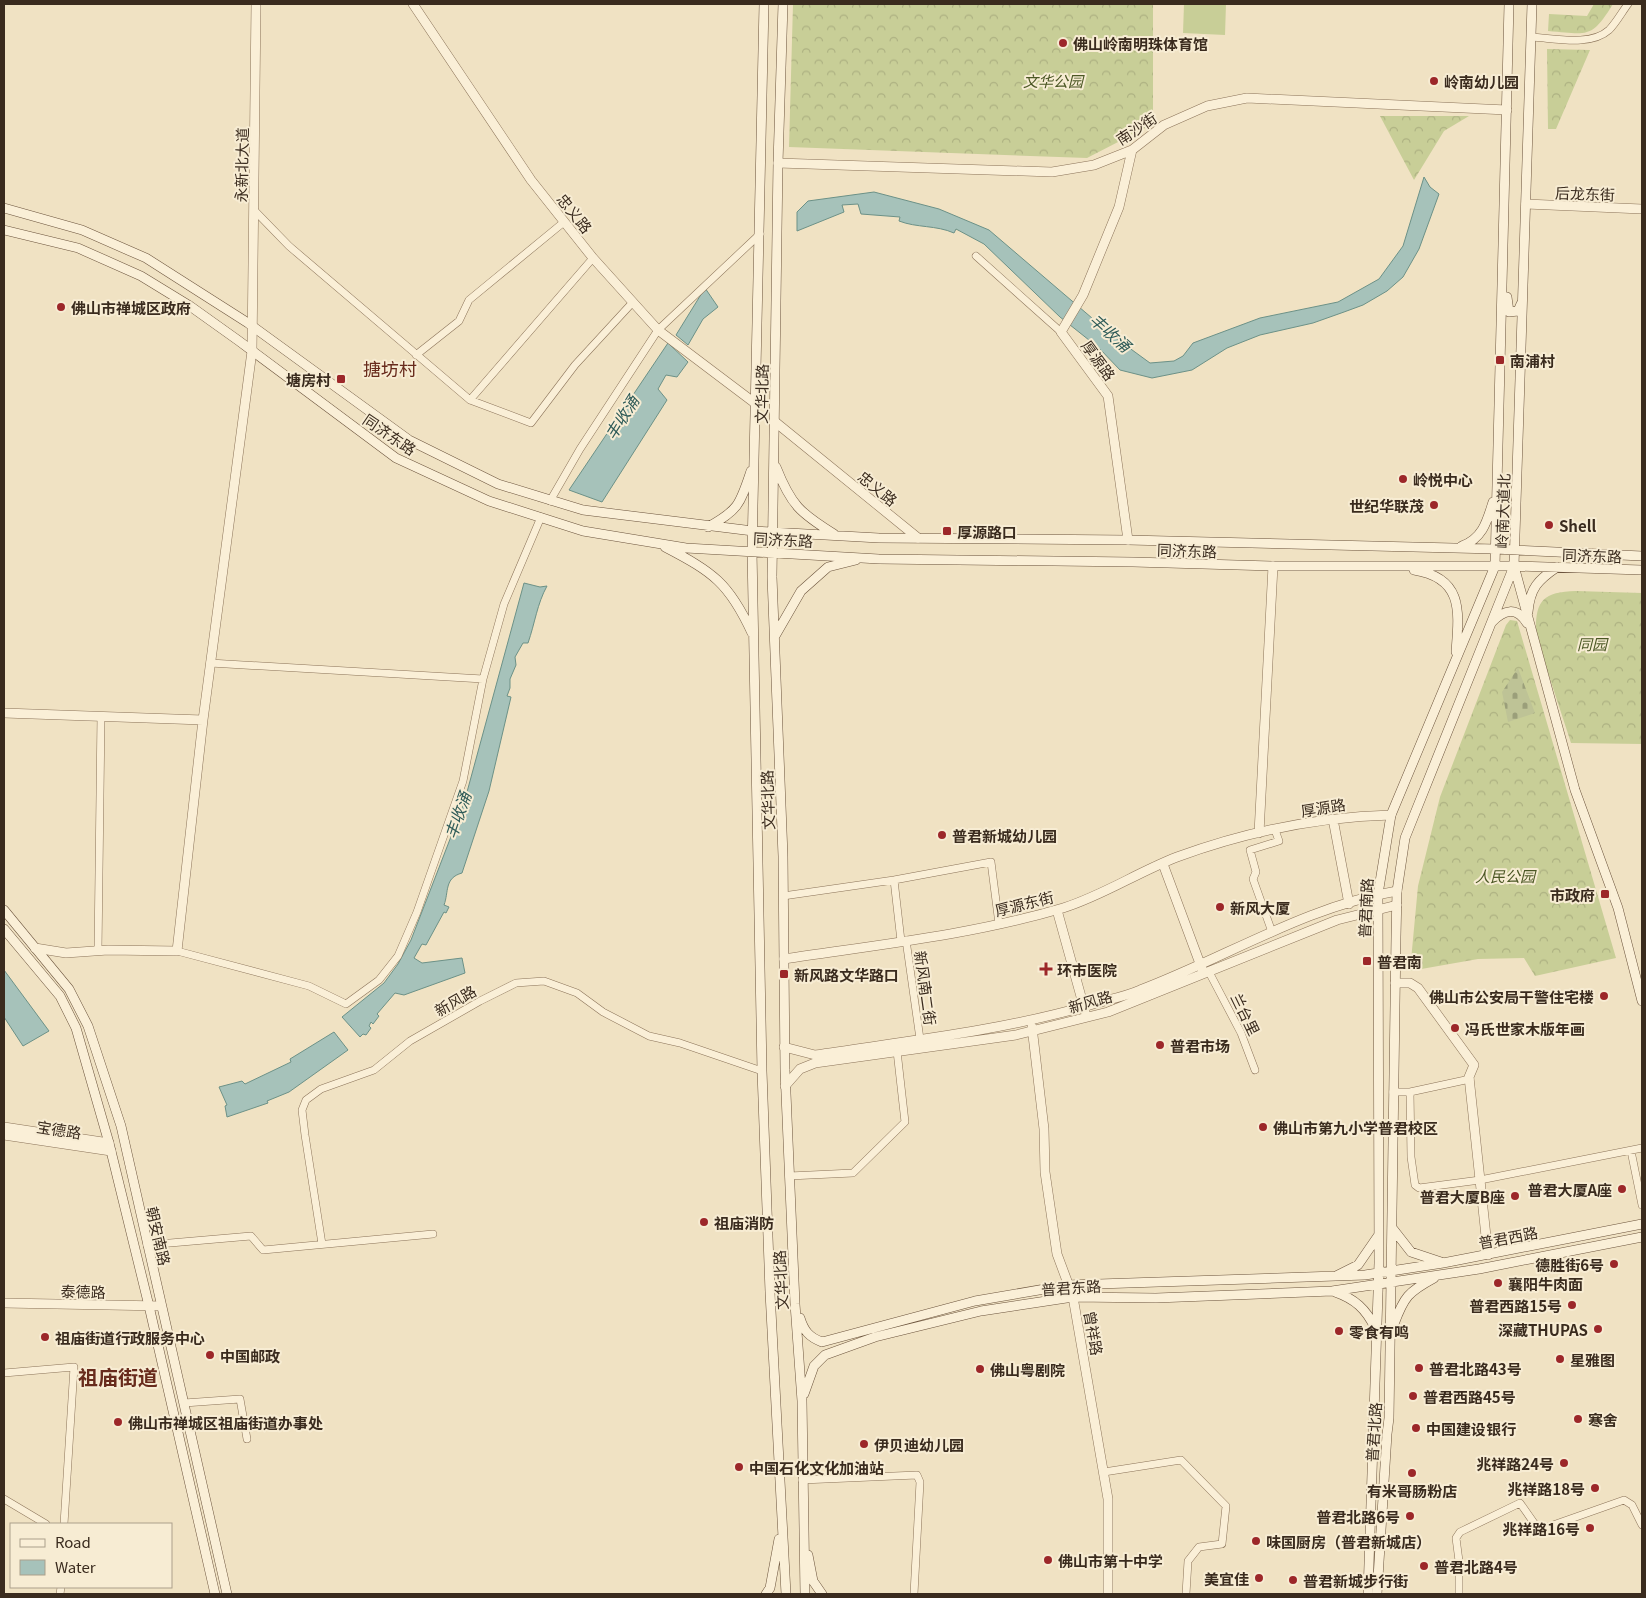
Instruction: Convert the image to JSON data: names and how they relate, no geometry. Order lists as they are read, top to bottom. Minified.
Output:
{"streets":{"main road":["南沙街","永新北大道","后龙东街","忠义路","厚源路","文华北路","同济东路","岭南大道北","厚源东街","普君南路","新风路","宝德路","朝安南路","普君西路","普君东路","泰德路","曾祥路","普君北路"],"street":["新风南二街","兰台里"]},"crossings":[["南沙街","文华北路"],["南沙街","岭南大道北"],["永新北大道","同济东路"],["后龙东街","岭南大道北"],["忠义路","文华北路"],["忠义路","同济东路"],["厚源路","同济东路"],["厚源路","厚源东街"],["厚源路","普君南路"],["文华北路","同济东路"],["文华北路","厚源东街"],["文华北路","新风路"],["同济东路","岭南大道北"],["同济东路","普君南路"],["岭南大道北","普君南路"],["厚源东街","新风南二街"],["普君南路","新风路"],["普君南路","普君西路"],["普君南路","普君东路"],["普君南路","普君北路"],["新风南二街","新风路"],["新风路","兰台里"],["新风路","曾祥路"],["宝德路","朝安南路"],["朝安南路","泰德路"],["普君西路","普君东路"],["普君西路","普君北路"],["普君东路","曾祥路"],["普君东路","普君北路"]],"districts":["搪坊村","祖庙街道"],"water":["丰收涌"],"parks":["文华公园","同园","人民公园"],"places":{"other":["佛山岭南明珠体育馆","岭南幼儿园","佛山市禅城区政府","岭悦中心","世纪华联茂","Shell","普君新城幼儿园","新风大厦","佛山市公安局干警住宅楼","冯氏世家木版年画","普君市场","佛山市第九小学普君校区","普君大厦A座","普君大厦B座","祖庙消防","德胜街6号","襄阳牛肉面","普君西路15号","深藏THUPAS","零食有鸣","祖庙街道行政服务中心","中国邮政","星雅图","普君北路43号","佛山粤剧院","普君西路45号","寒舍","佛山市禅城区祖庙街道办事处","中国建设银行","伊贝迪幼儿园","兆祥路24号","中国石化文化加油站","有米哥肠粉店","兆祥路18号","普君北路6号","兆祥路16号","味国厨房（普君新城店）","佛山市第十中学","普君北路4号","美宜佳","普君新城步行街"],"transit":["南浦村","塘房村","厚源路口","市政府","普君南","新风路文华路口"],"health":["环市医院"]},"legend":["Road","Water"]}
